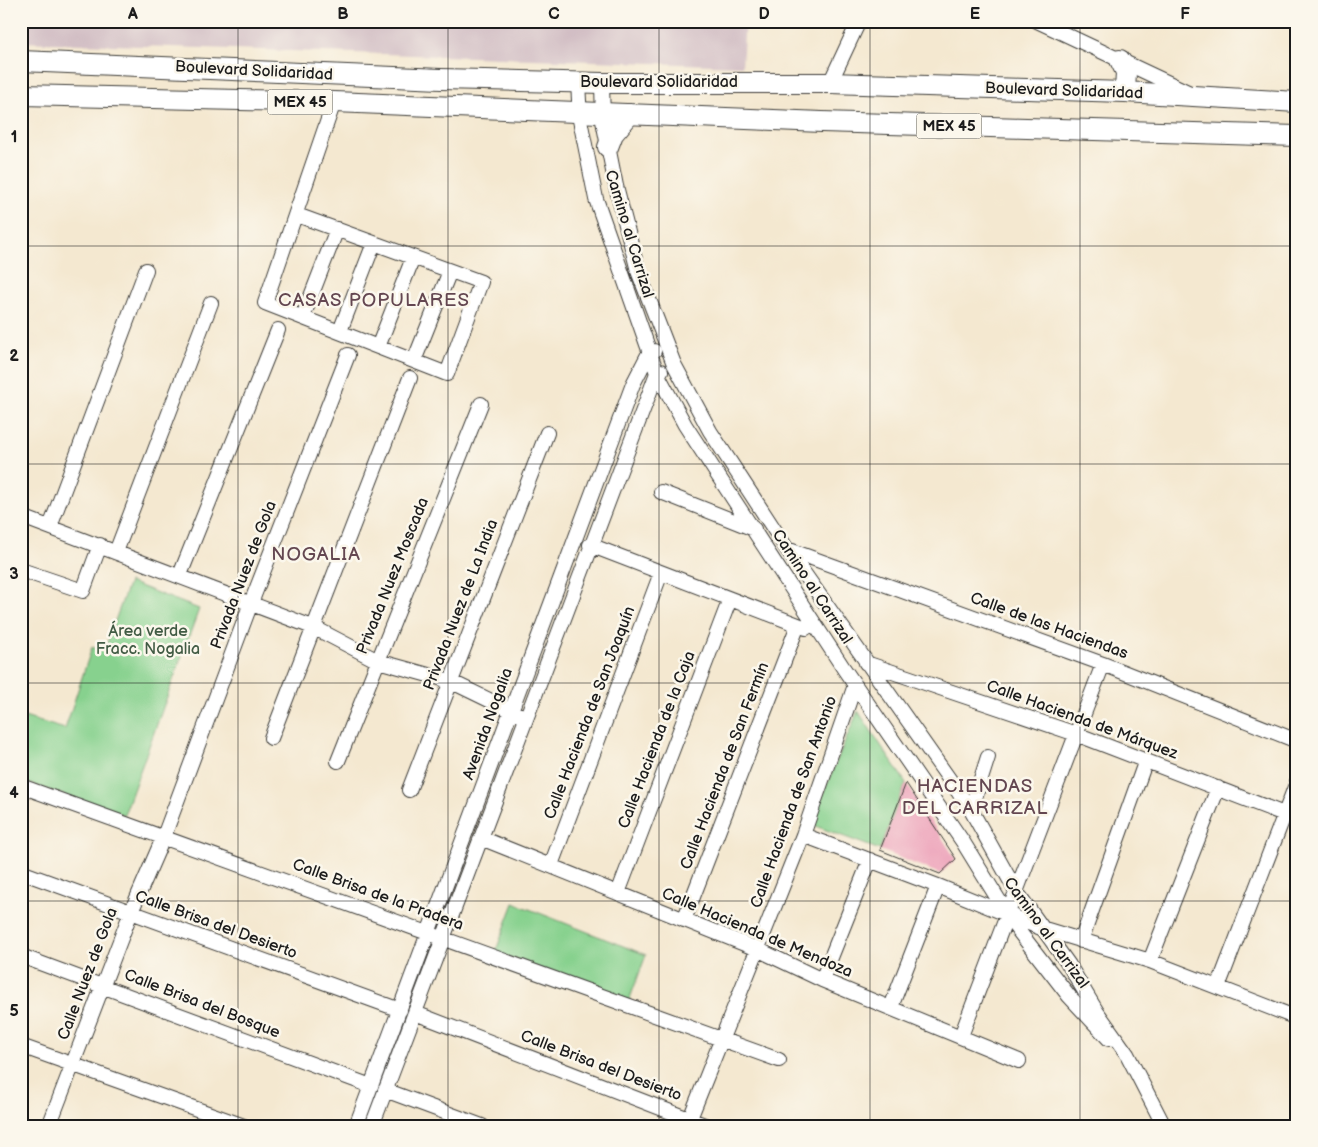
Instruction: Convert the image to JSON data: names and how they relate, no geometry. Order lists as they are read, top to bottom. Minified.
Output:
{"streets":{"highway":["Boulevard Solidaridad","MEX 45"],"street":["Camino al Carrizal","Privada Nuez de Gola","Privada Nuez Moscada","Privada Nuez de La India","Calle de las Haciendas","Calle Hacienda de San Joaquín","Calle Hacienda de Márquez","Avenida Nogalia","Calle Hacienda de la Caja","Calle Hacienda de San Fermín","Calle Hacienda de San Antonio","Calle Brisa de la Pradera","Calle Brisa del Desierto","Calle Hacienda de Mendoza","Calle Nuez de Gola","Calle Brisa del Bosque"]},"crossings":[["Boulevard Solidaridad","Camino al Carrizal"],["Camino al Carrizal","Calle de las Haciendas"],["Camino al Carrizal","Calle Hacienda de Márquez"],["Camino al Carrizal","Avenida Nogalia"],["Camino al Carrizal","Calle Hacienda de San Antonio"],["Privada Nuez de Gola","Calle Brisa de la Pradera"],["Privada Nuez de Gola","Calle Nuez de Gola"],["Calle Hacienda de San Joaquín","Calle Hacienda de Mendoza"],["Avenida Nogalia","Calle Brisa de la Pradera"],["Avenida Nogalia","Calle Brisa del Desierto"],["Avenida Nogalia","Calle Hacienda de Mendoza"],["Avenida Nogalia","Calle Brisa del Bosque"],["Calle Hacienda de la Caja","Calle Hacienda de Mendoza"],["Calle Hacienda de San Fermín","Calle Hacienda de Mendoza"],["Calle Hacienda de San Antonio","Calle Brisa de la Pradera"],["Calle Hacienda de San Antonio","Calle Brisa del Desierto"],["Calle Hacienda de San Antonio","Calle Hacienda de Mendoza"],["Calle Brisa de la Pradera","Calle Nuez de Gola"],["Calle Brisa del Desierto","Calle Nuez de Gola"],["Calle Nuez de Gola","Calle Brisa del Bosque"]],"districts":["CASAS POPULARES","NOGALIA","HACIENDAS DEL CARRIZAL"],"parks":["Área verde Fracc. Nogalia"],"grid":{"columns":["A","B","C","D","E","F"],"rows":["1","2","3","4","5"]}}
